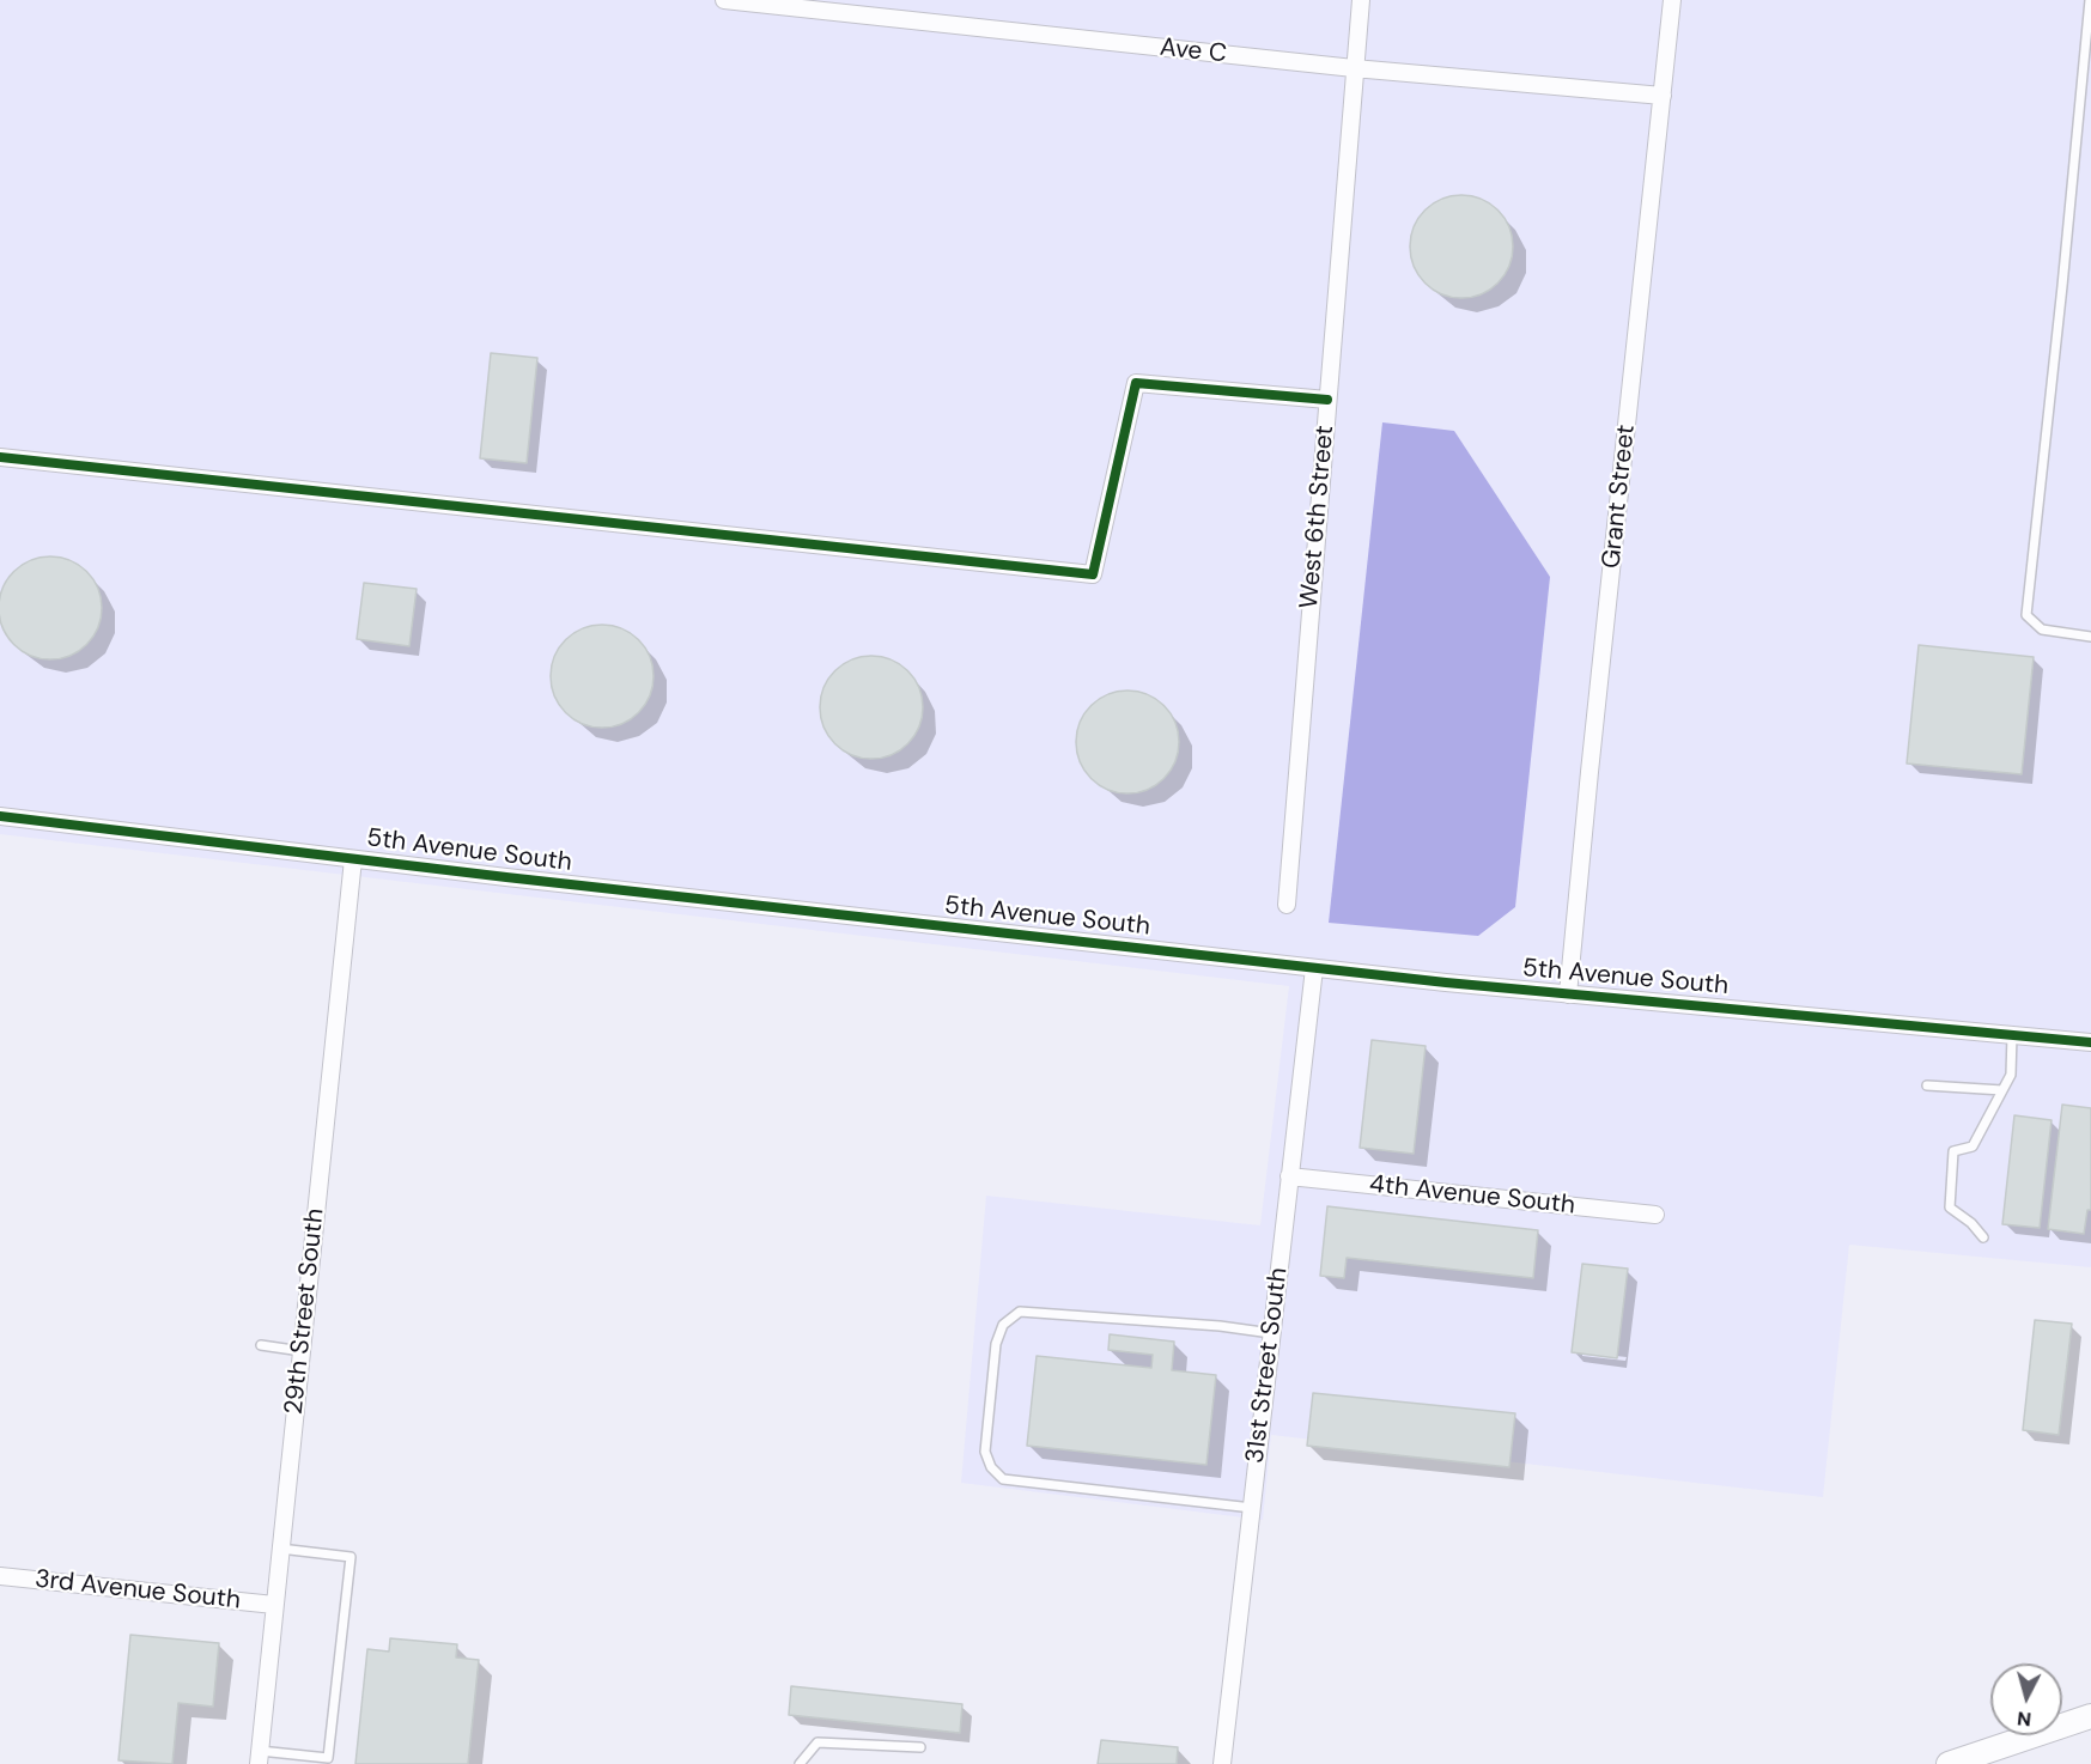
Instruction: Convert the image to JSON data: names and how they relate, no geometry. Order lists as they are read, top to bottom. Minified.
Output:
{"streets":{"street":["Ave C","Grant Street","West 6th Street","5th Avenue South","4th Avenue South","29th Street South","31st Street South","3rd Avenue South"]},"crossings":[["Ave C","Grant Street"],["Ave C","West 6th Street"],["Grant Street","5th Avenue South"],["5th Avenue South","29th Street South"],["5th Avenue South","31st Street South"],["4th Avenue South","31st Street South"],["29th Street South","3rd Avenue South"]],"north":"bottom"}
